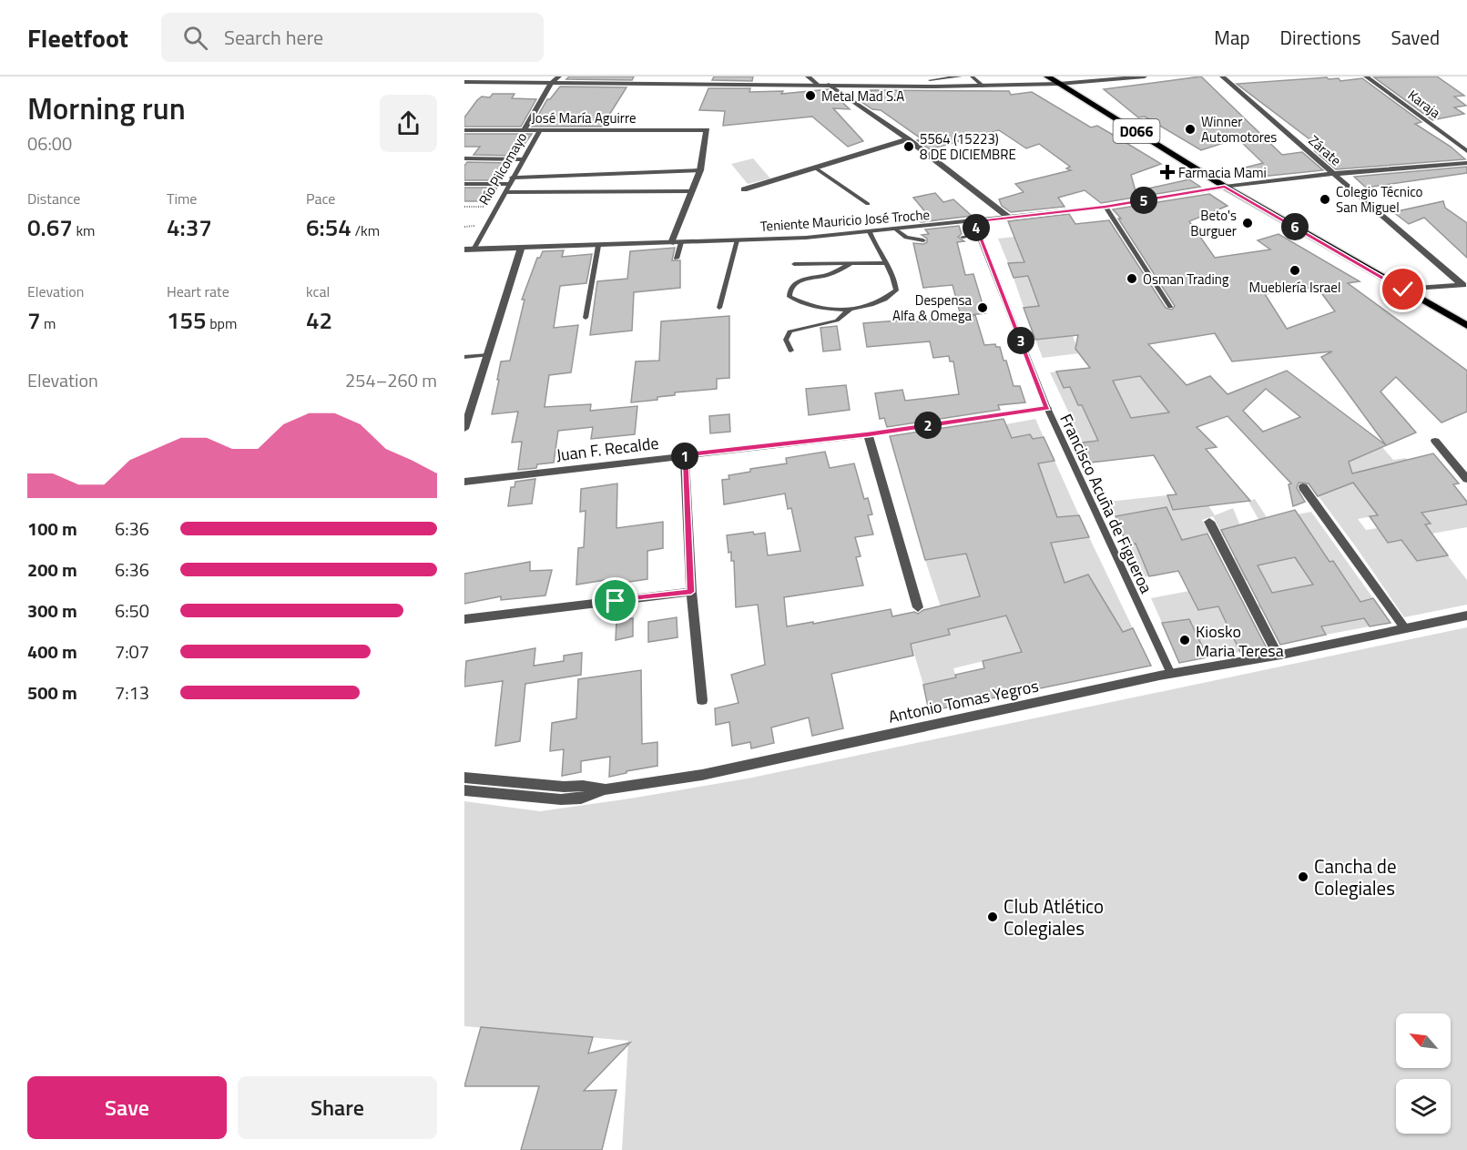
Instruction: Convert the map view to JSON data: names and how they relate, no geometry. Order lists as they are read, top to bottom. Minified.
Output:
{"streets":{"main road":["D066"],"street":["Karaja","José María Aguirre","Zárate","Río Pilcomayo","Teniente Mauricio José Troche","Juan F. Recalde","Antonio Tomas Yegros"],"lane":["Francisco Acuña de Figueroa"]},"crossings":[["José María Aguirre","Río Pilcomayo"],["D066","Teniente Mauricio José Troche"],["Zárate","Teniente Mauricio José Troche"],["Río Pilcomayo","Teniente Mauricio José Troche"],["Teniente Mauricio José Troche","Francisco Acuña de Figueroa"],["Juan F. Recalde","Francisco Acuña de Figueroa"],["Francisco Acuña de Figueroa","Antonio Tomas Yegros"]],"places":{"other":["Metal Mad S.A","Winner Automotores","5564 (15223) 8 DE DICIEMBRE","Colegio Técnico San Miguel","Beto's Burguer","Mueblería Israel","Osman Trading","Despensa Alfa & Omega","Kiosko Maria Teresa","Cancha de Colegiales","Club Atlético Colegiales"],"health":["Farmacia Mami"]},"north":"top left","page":{"header":"Fleetfoot","search":"Search here","nav":["Map","Directions","Saved"],"heading":["Morning run","06:00"],"stats":[["Distance","0.67 km"],["Time","4:37"],["Pace","6:54 /km"],["Elevation","7 m"],["Heart rate","155 bpm"],["kcal","42"]],"pins":["5","6","4","3","2","1"],"chart":["Elevation","254–260 m"],"list":[{"name":"100 m","note":"6:36"},{"name":"200 m","note":"6:36"},{"name":"300 m","note":"6:50"},{"name":"400 m","note":"7:07"},{"name":"500 m","note":"7:13"}],"buttons":["Save","Share"]}}
